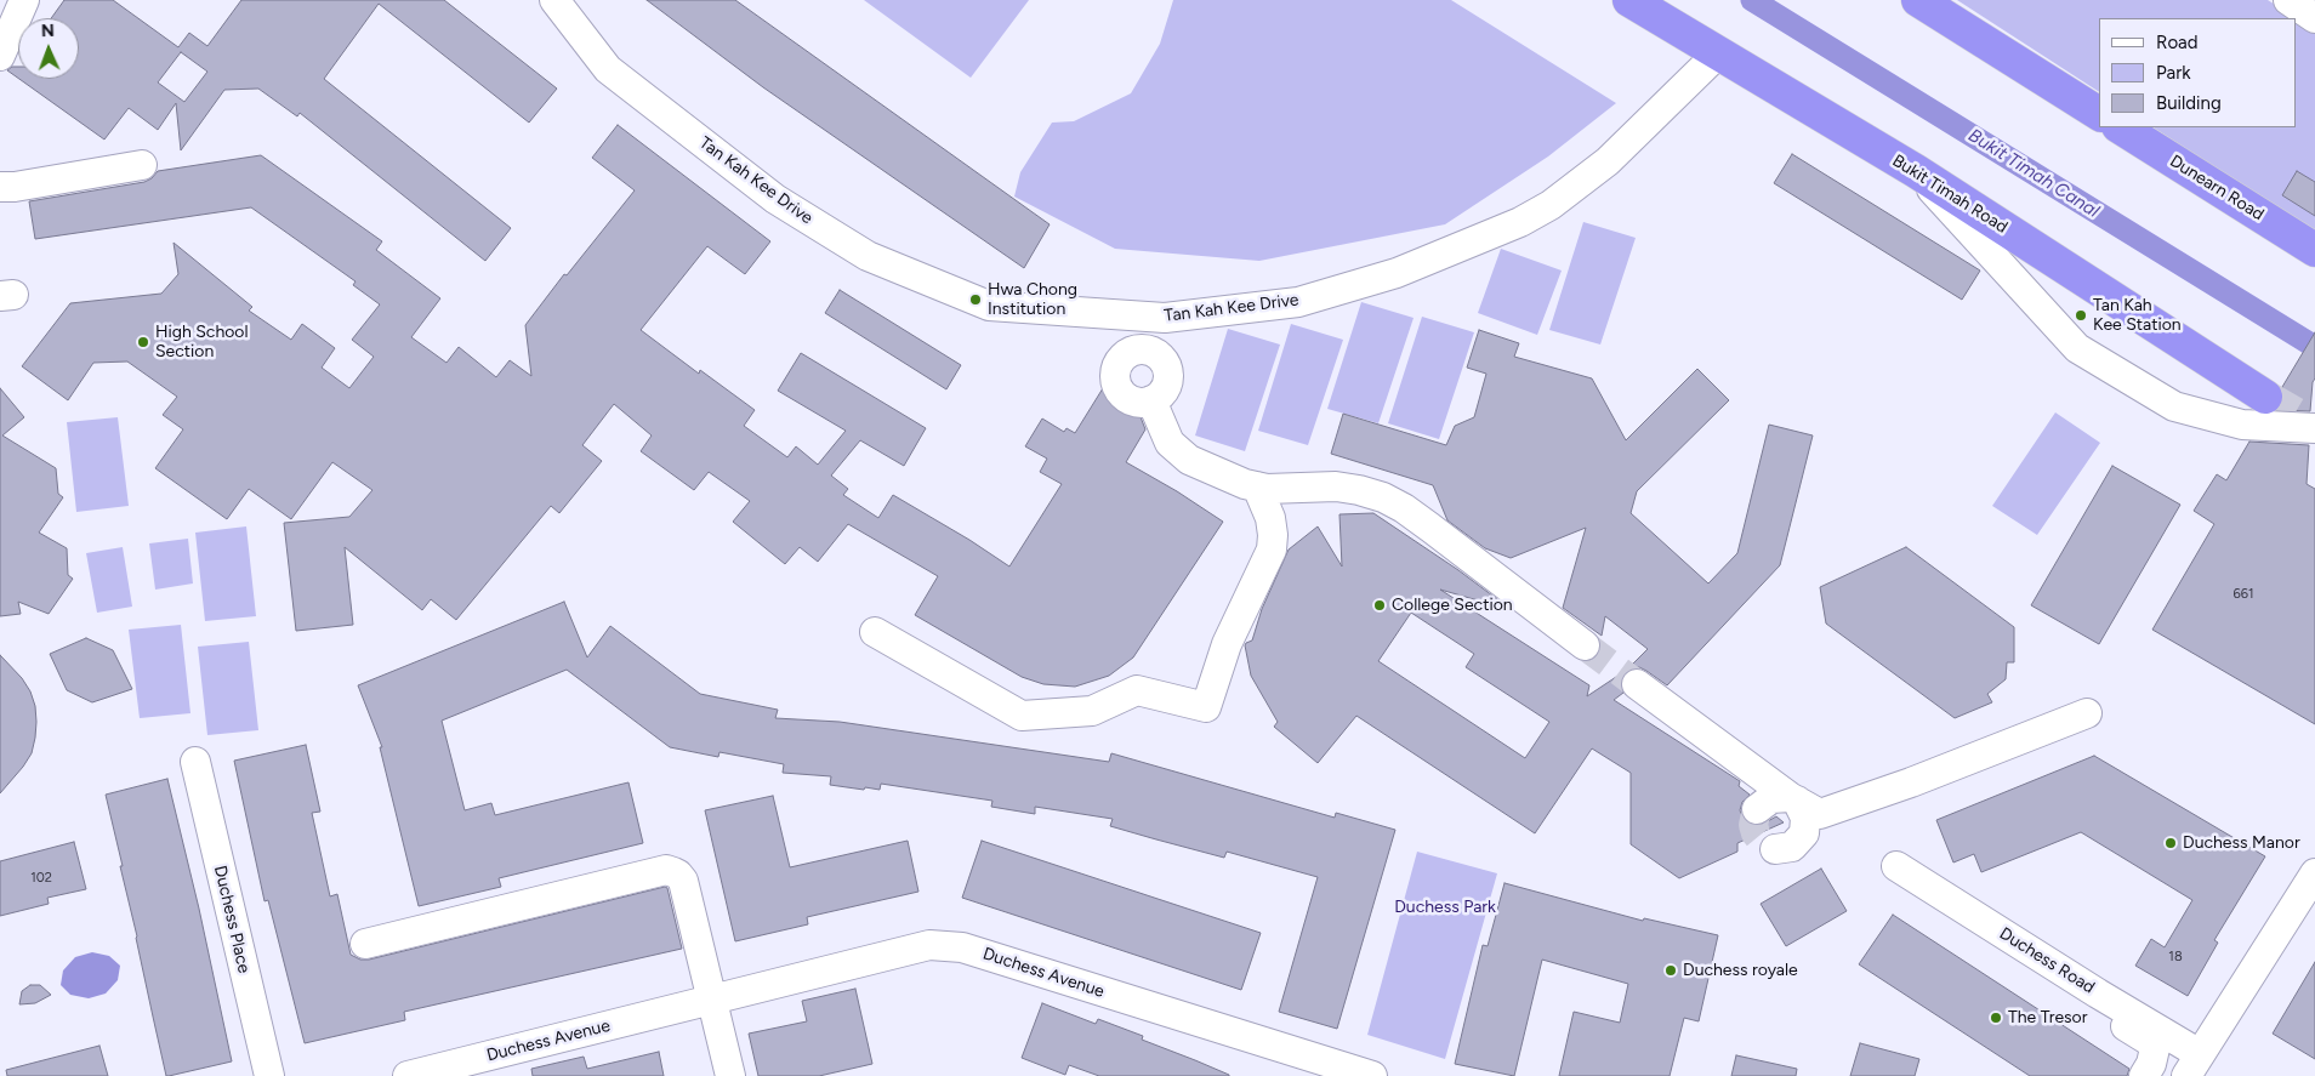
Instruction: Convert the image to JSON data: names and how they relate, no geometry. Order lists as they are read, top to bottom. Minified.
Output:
{"streets":{"highway":["Dunearn Road","Bukit Timah Road"],"street":["Tan Kah Kee Drive","Duchess Place","Duchess Road","Duchess Avenue"]},"crossings":[["Tan Kah Kee Drive","Bukit Timah Road"]],"water":["Bukit Timah Canal"],"parks":["Duchess Park"],"places":["Hwa Chong Institution","Tan Kah Kee Station","High School Section","College Section","Duchess Manor","Duchess royale","The Tresor"],"house_numbers":["661","102","18"],"legend":["Road","Park","Building"],"north":"top"}
